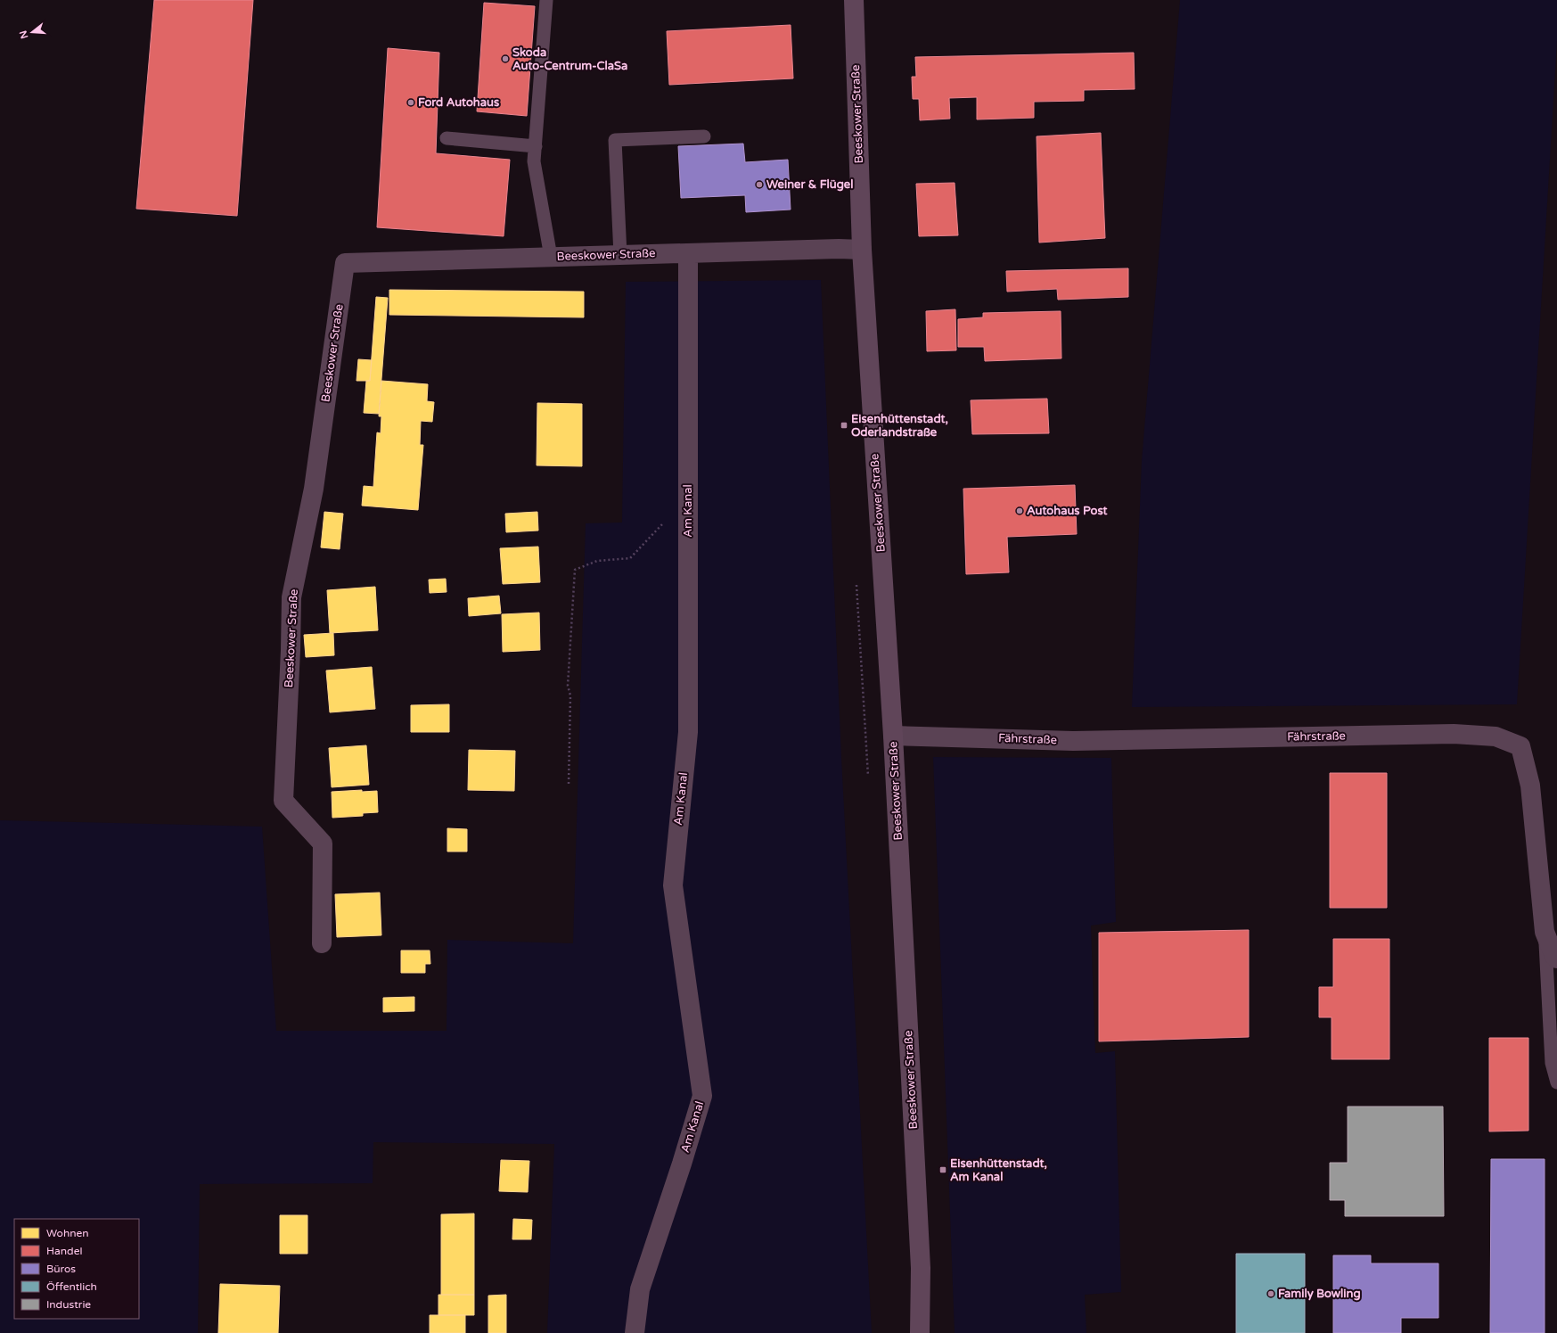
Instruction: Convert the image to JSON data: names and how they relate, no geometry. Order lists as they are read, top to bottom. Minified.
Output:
{"streets":{"street":["Beeskower Straße","Am Kanal","Fährstraße"]},"crossings":[["Beeskower Straße","Am Kanal"],["Beeskower Straße","Fährstraße"]],"places":{"other":["Skoda Auto-Centrum-ClaSa","Ford Autohaus","Weiner & Flügel","Autohaus Post","Family Bowling"],"transit":["Eisenhüttenstadt, Oderlandstraße","Eisenhüttenstadt, Am Kanal"]},"legend":["Wohnen","Handel","Büros","Öffentlich","Industrie"],"north":"left"}
